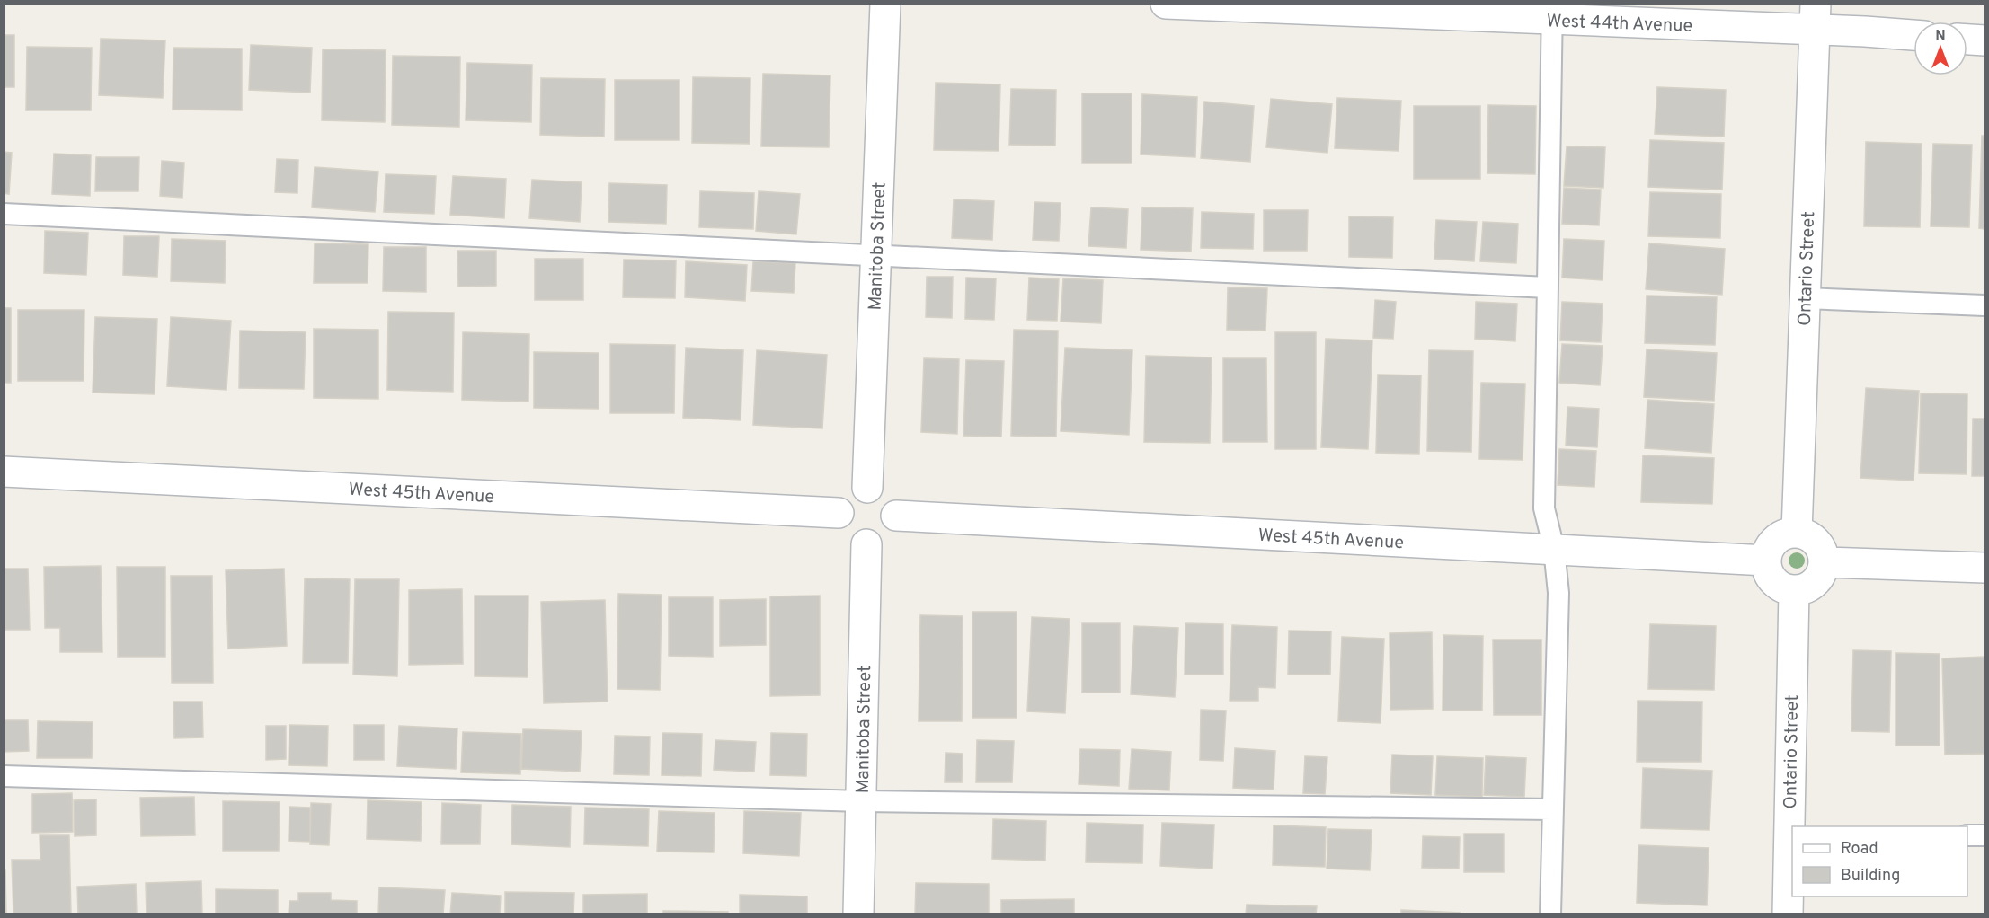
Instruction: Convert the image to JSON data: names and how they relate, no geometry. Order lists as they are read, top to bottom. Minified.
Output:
{"streets":{"street":["West 44th Avenue","Manitoba Street","Ontario Street","West 45th Avenue"]},"crossings":[["West 44th Avenue","Ontario Street"],["Manitoba Street","West 45th Avenue"],["Ontario Street","West 45th Avenue"]],"legend":["Road","Building"],"north":"top"}
